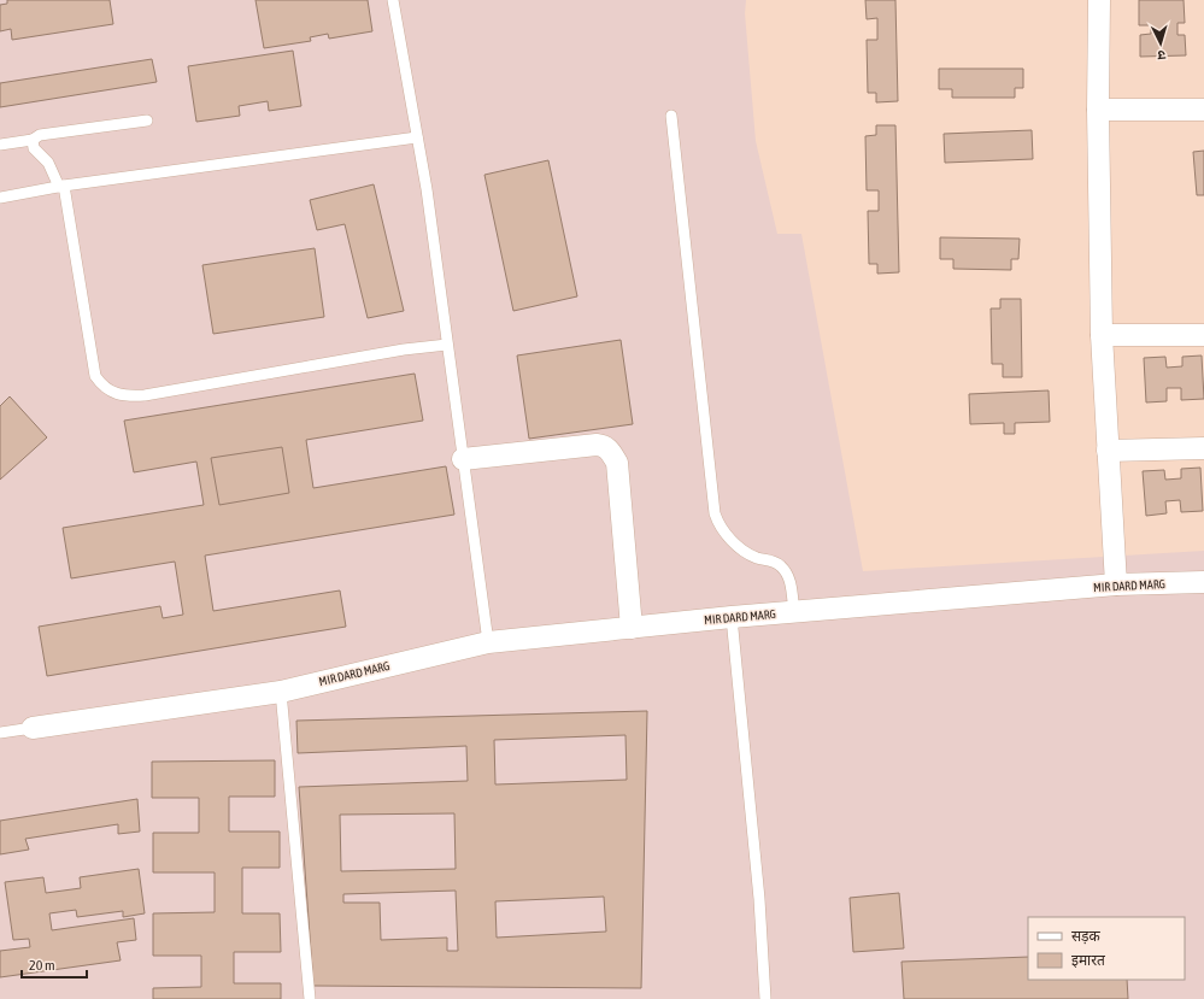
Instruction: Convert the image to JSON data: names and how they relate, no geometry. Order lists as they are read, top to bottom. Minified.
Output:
{"streets":{"street":["MIR DARD MARG"]},"legend":["सड़क","इमारत"],"scale_bar":"20 m","north":"bottom"}
